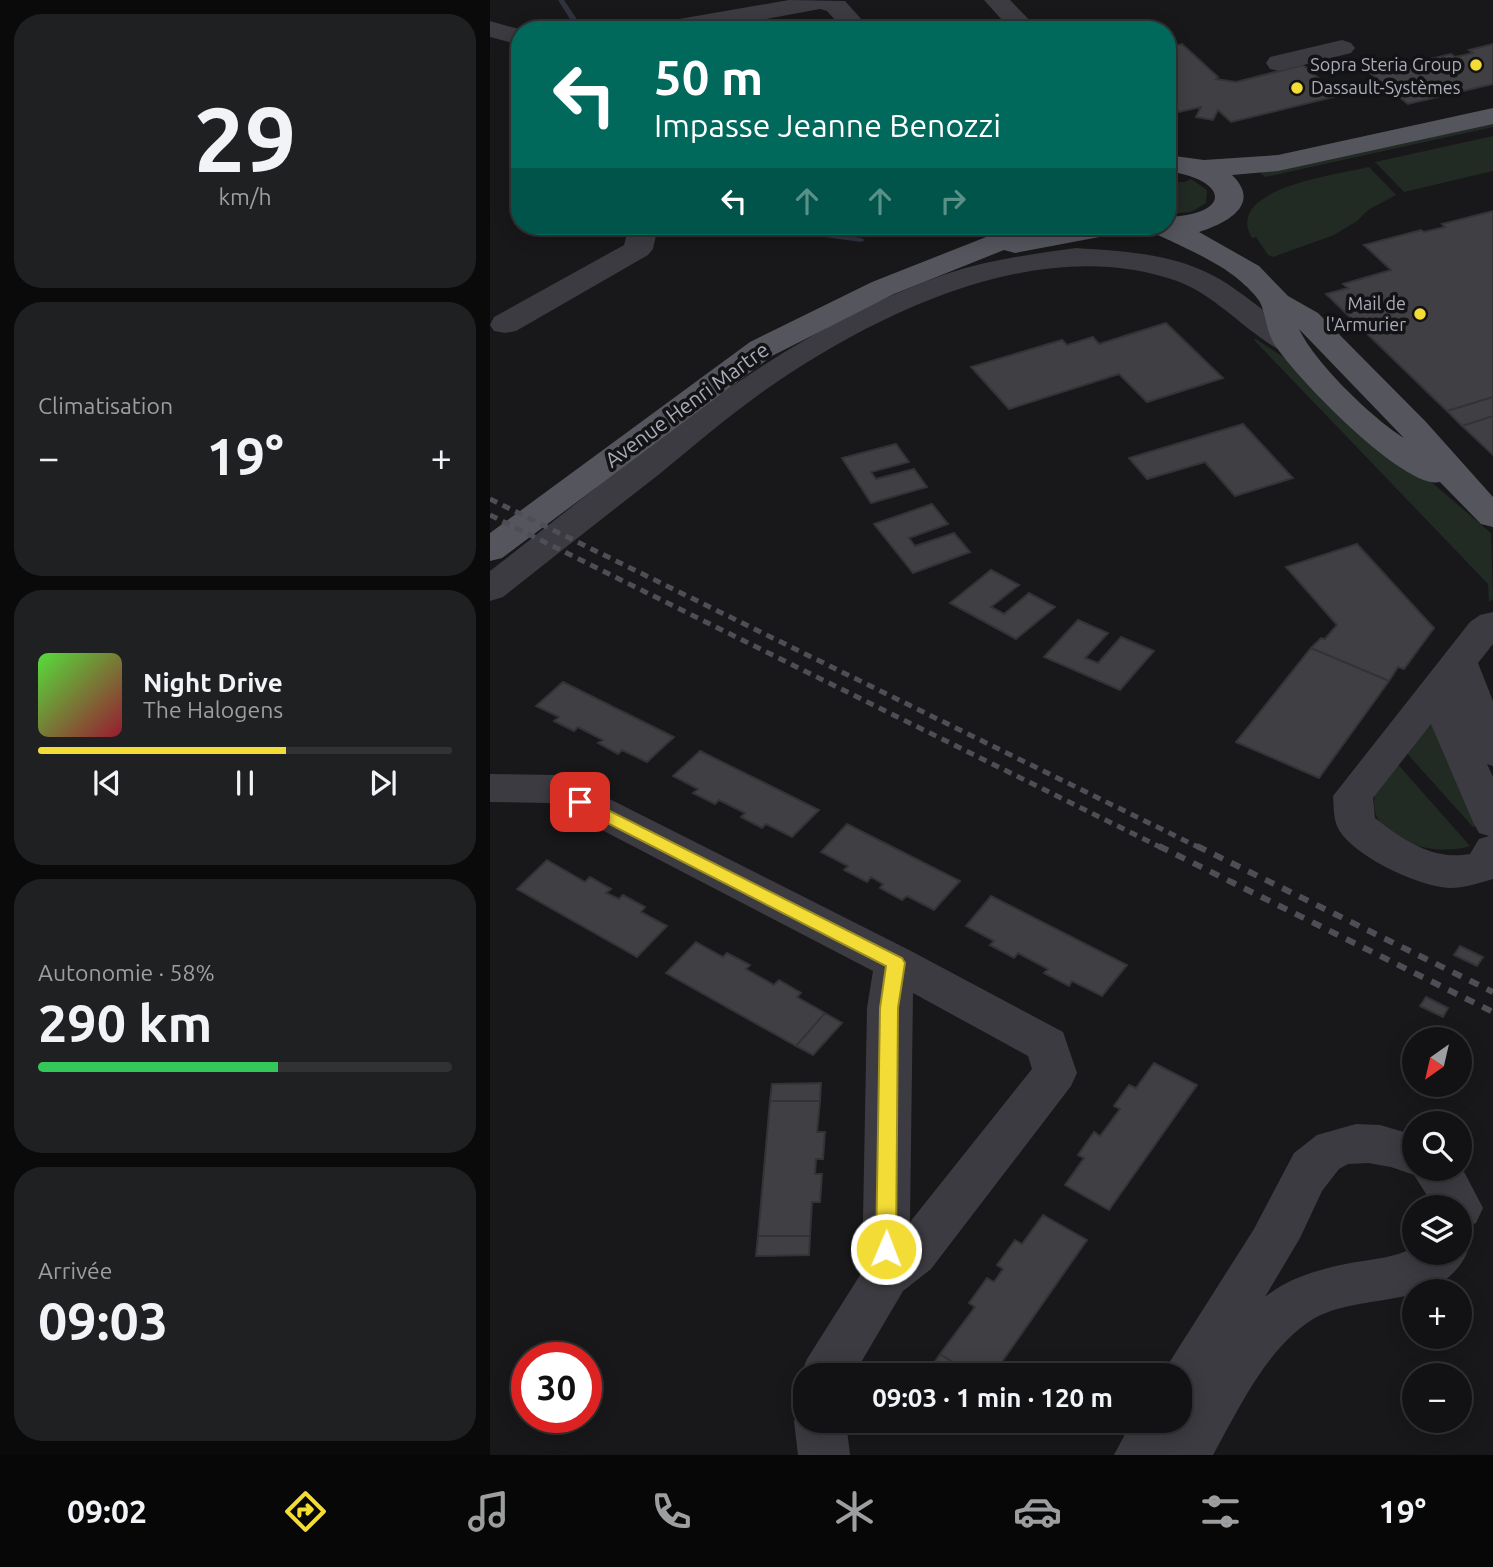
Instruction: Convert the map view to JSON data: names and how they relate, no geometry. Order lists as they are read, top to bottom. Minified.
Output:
{"streets":{"main road":["Avenue Henri Martre"]},"places":["Sopra Steria Group","Dassault-Systèmes","Mail de l'Armurier"],"north":"bottom left","page":{"tile":[["29","km/h"],"Climatisation",["Autonomie · 58%","290 km"],["Arrivée","09:03"]],"turn":["50 m","Impasse Jeanne Benozzi"],"heat":["−","19°","+"],"song":["Night Drive","The Halogens"],"map_buttons":["+","−"],"limit":"30","trip":"09:03 · 1 min · 120 m","tabs":["09:02","19°"]}}
